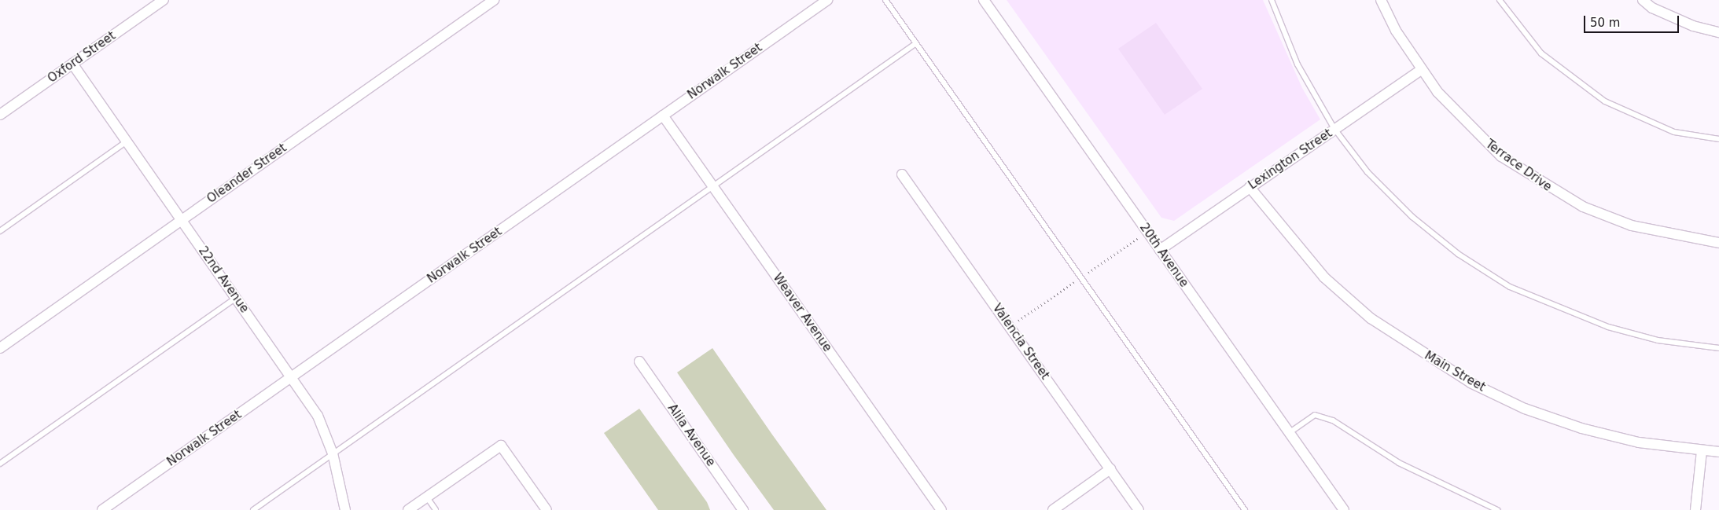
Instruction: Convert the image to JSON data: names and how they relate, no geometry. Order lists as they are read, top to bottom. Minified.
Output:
{"streets":{"street":["Oxford Street","Norwalk Street","Lexington Street","Terrace Drive","Oleander Street","20th Avenue","22nd Avenue","Weaver Avenue","Valencia Street","Main Street","Alila Avenue"]},"crossings":[["Oxford Street","22nd Avenue"],["Norwalk Street","22nd Avenue"],["Norwalk Street","Weaver Avenue"],["Lexington Street","Terrace Drive"],["Lexington Street","20th Avenue"],["Lexington Street","Main Street"],["Oleander Street","22nd Avenue"]],"scale_bar":"50 m"}
